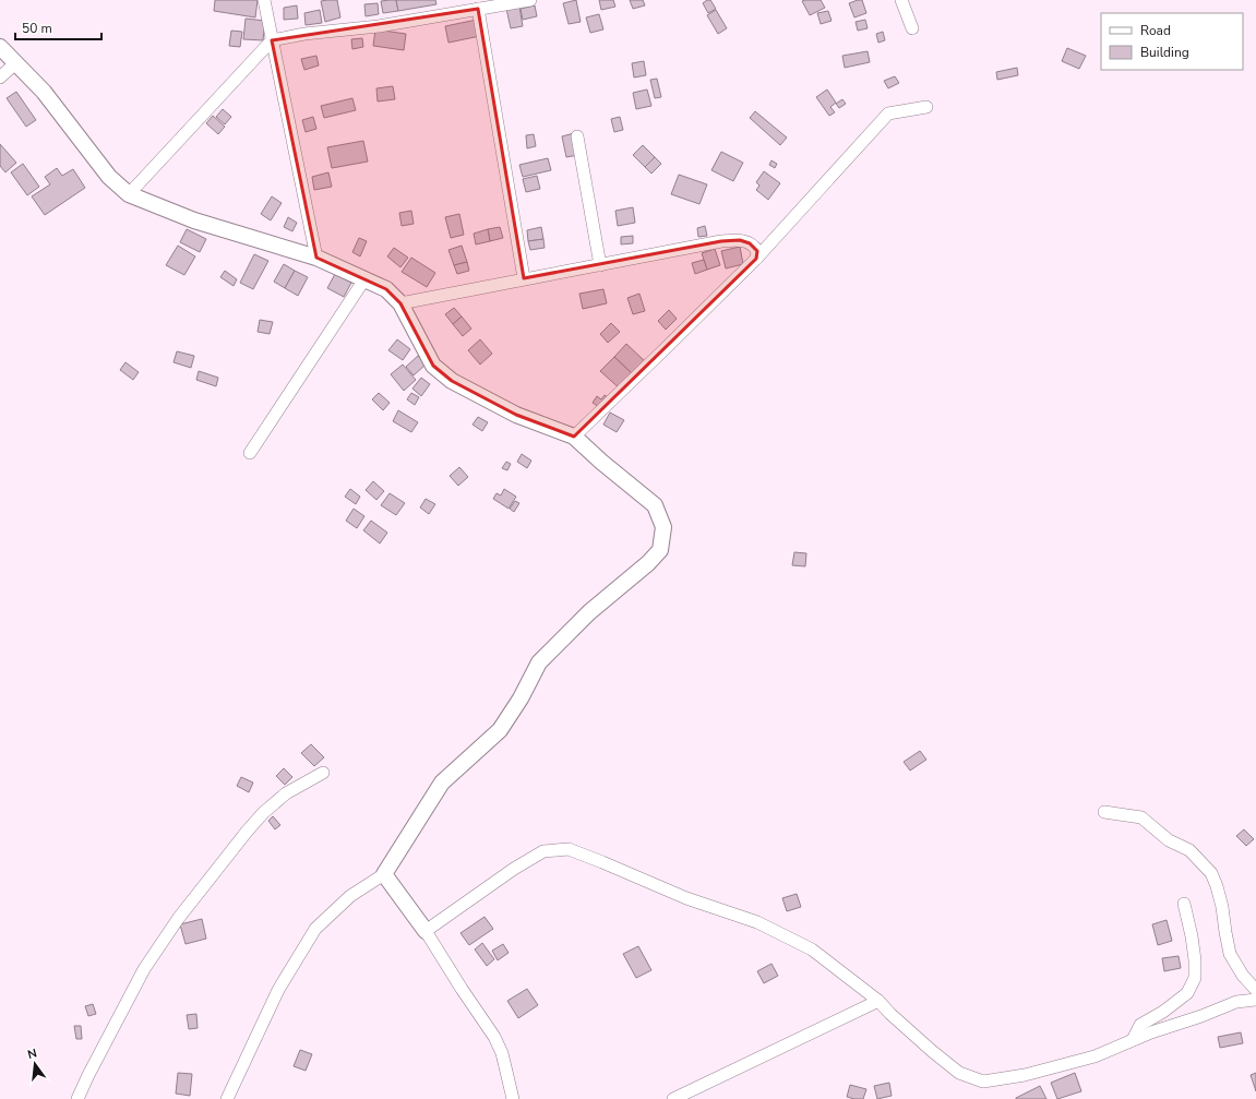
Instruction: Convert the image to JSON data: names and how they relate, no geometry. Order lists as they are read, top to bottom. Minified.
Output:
{"legend":["Road","Building"],"scale_bar":"50 m","north":"top"}
